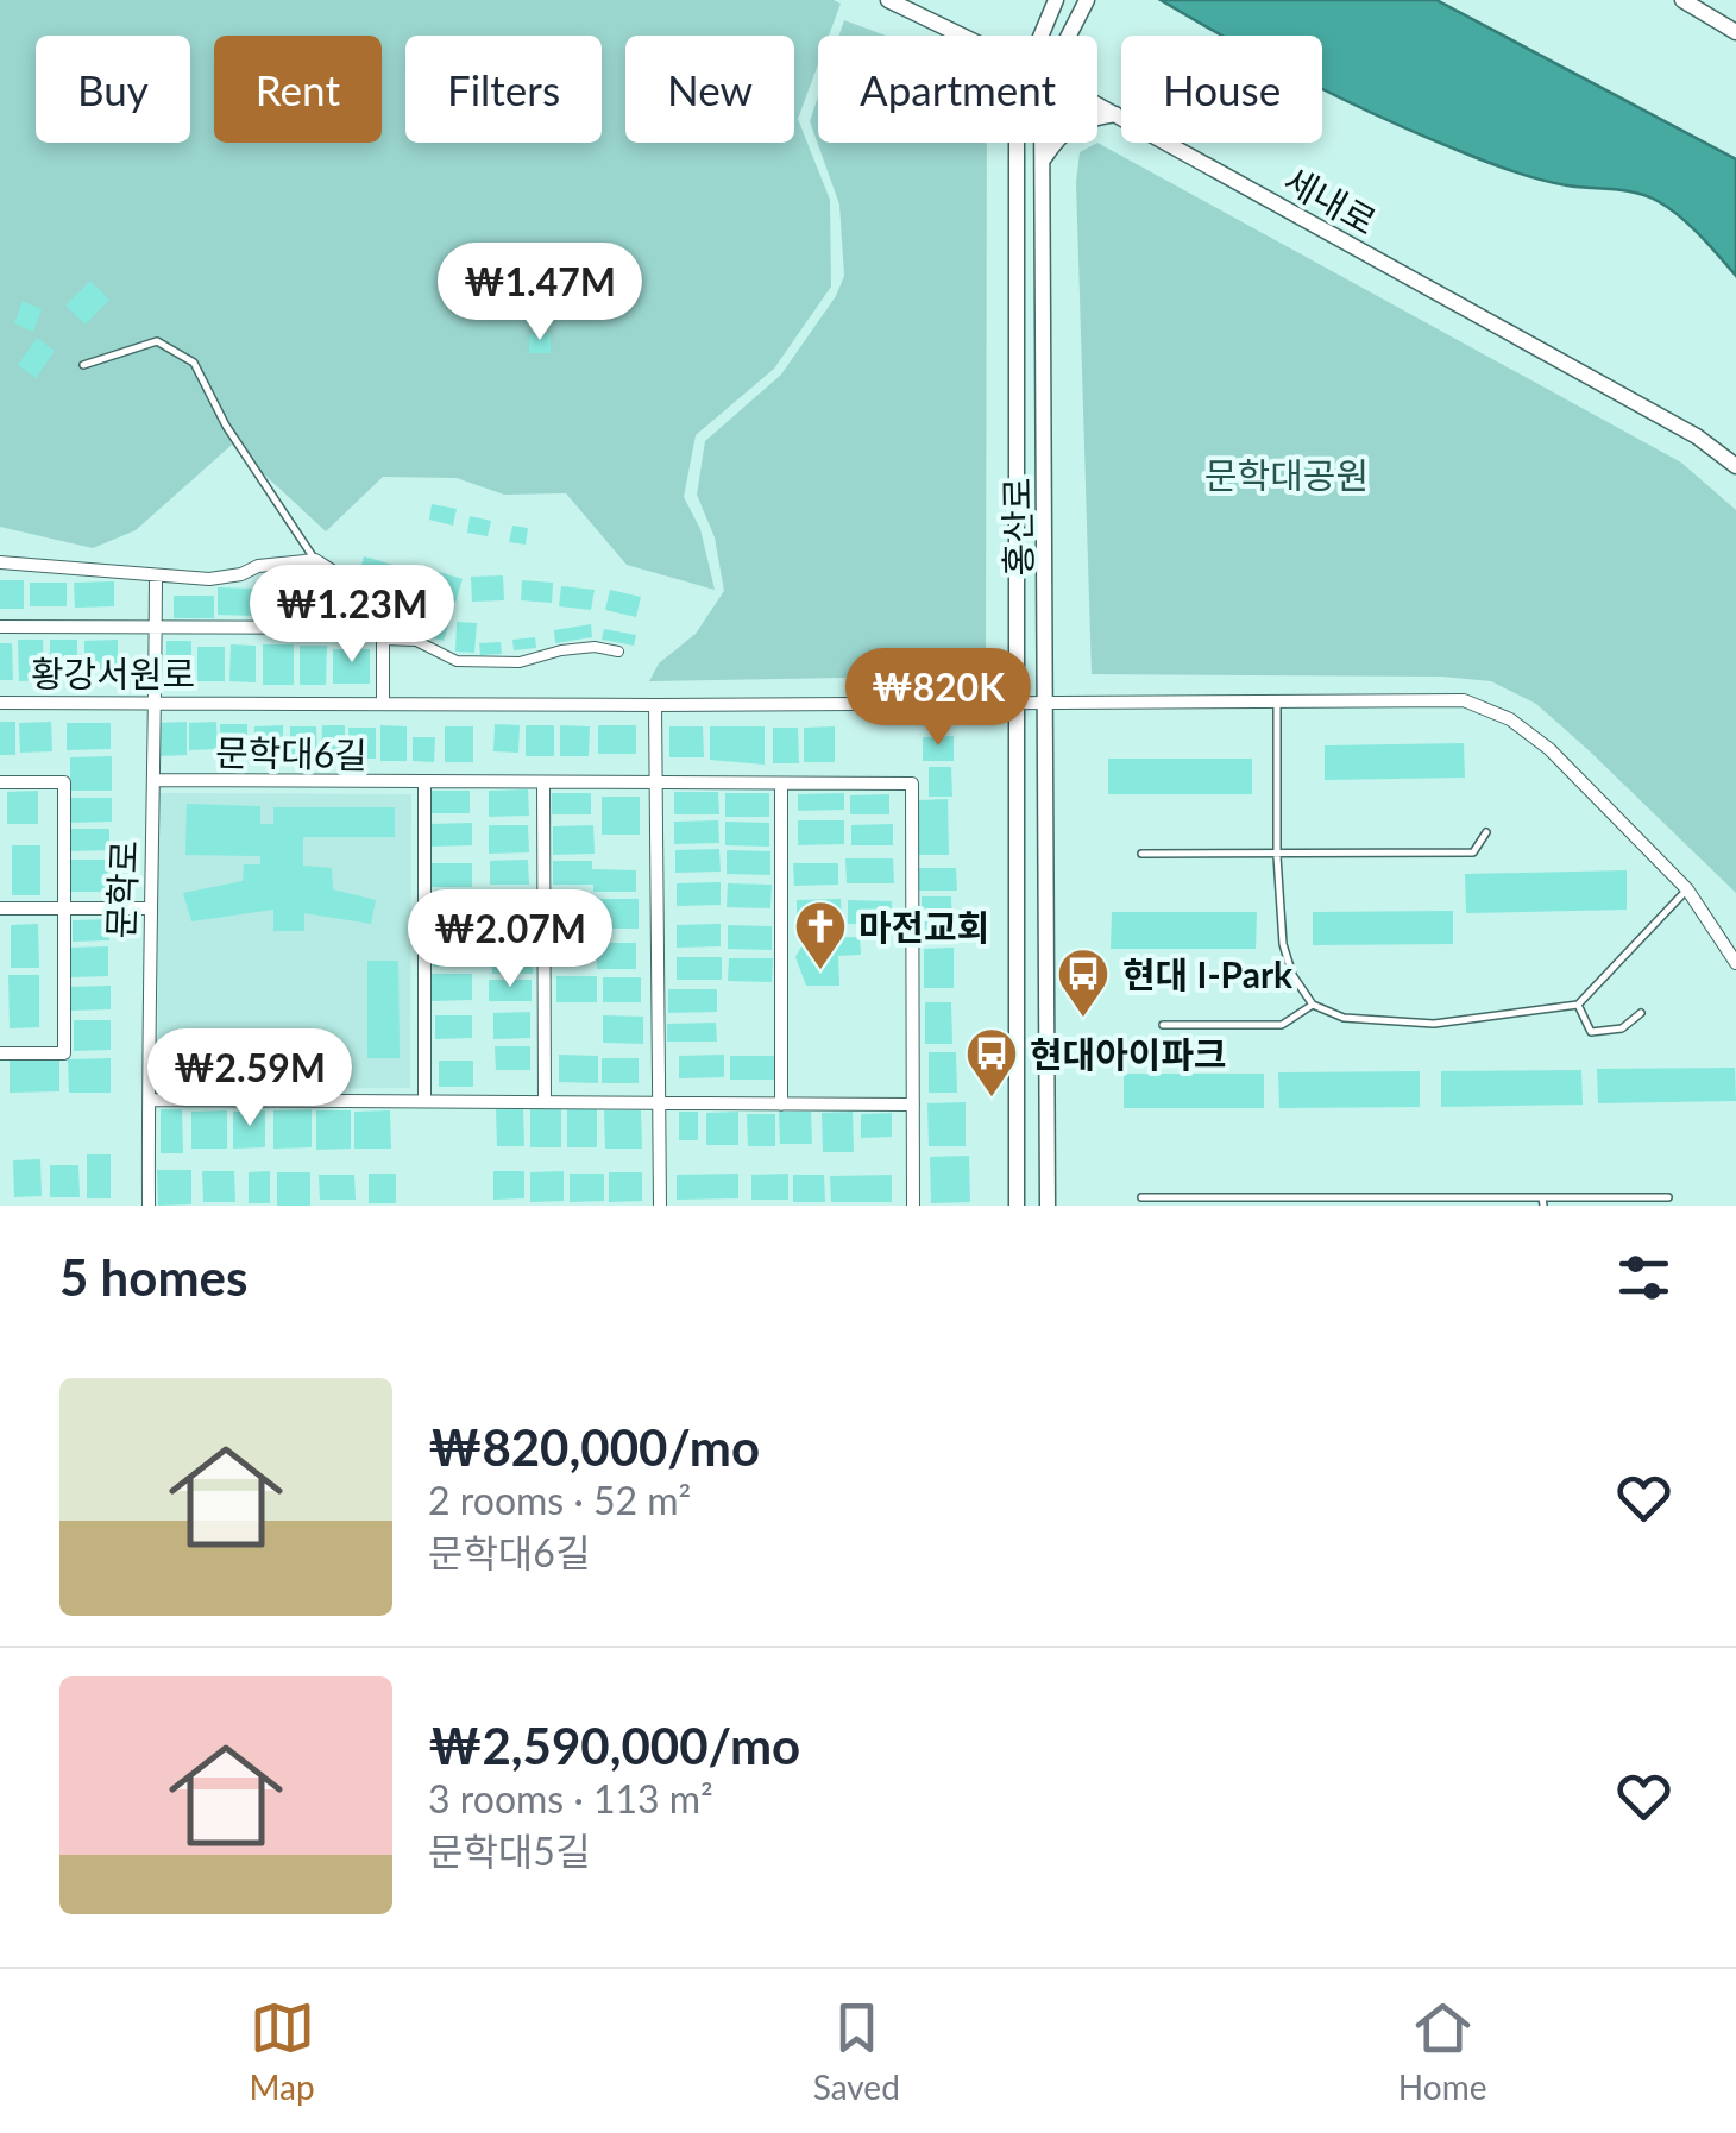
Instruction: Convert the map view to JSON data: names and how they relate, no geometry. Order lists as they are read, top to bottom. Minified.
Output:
{"streets":{"street":["세내로","홍산로","황강서원로","문학대6길","문학로"]},"crossings":[["홍산로","황강서원로"],["황강서원로","문학로"],["문학대6길","문학로"]],"parks":["문학대공원"],"places":{"church":["마전교회"],"bus stop":["현대 I-Park","현대아이파크"]},"page":{"chip":["Buy","Rent","Filters","New","Apartment","House"],"price":["₩1.47M","₩1.23M","₩820K","₩2.07M","₩2.59M"],"heading":"5 homes","list":[{"name":"₩820,000/mo","note":"2 rooms · 52 m² · 문학대6길"},{"name":"₩2,590,000/mo","note":"3 rooms · 113 m² · 문학대5길"}],"tabs":["Map","Saved","Home"]}}
